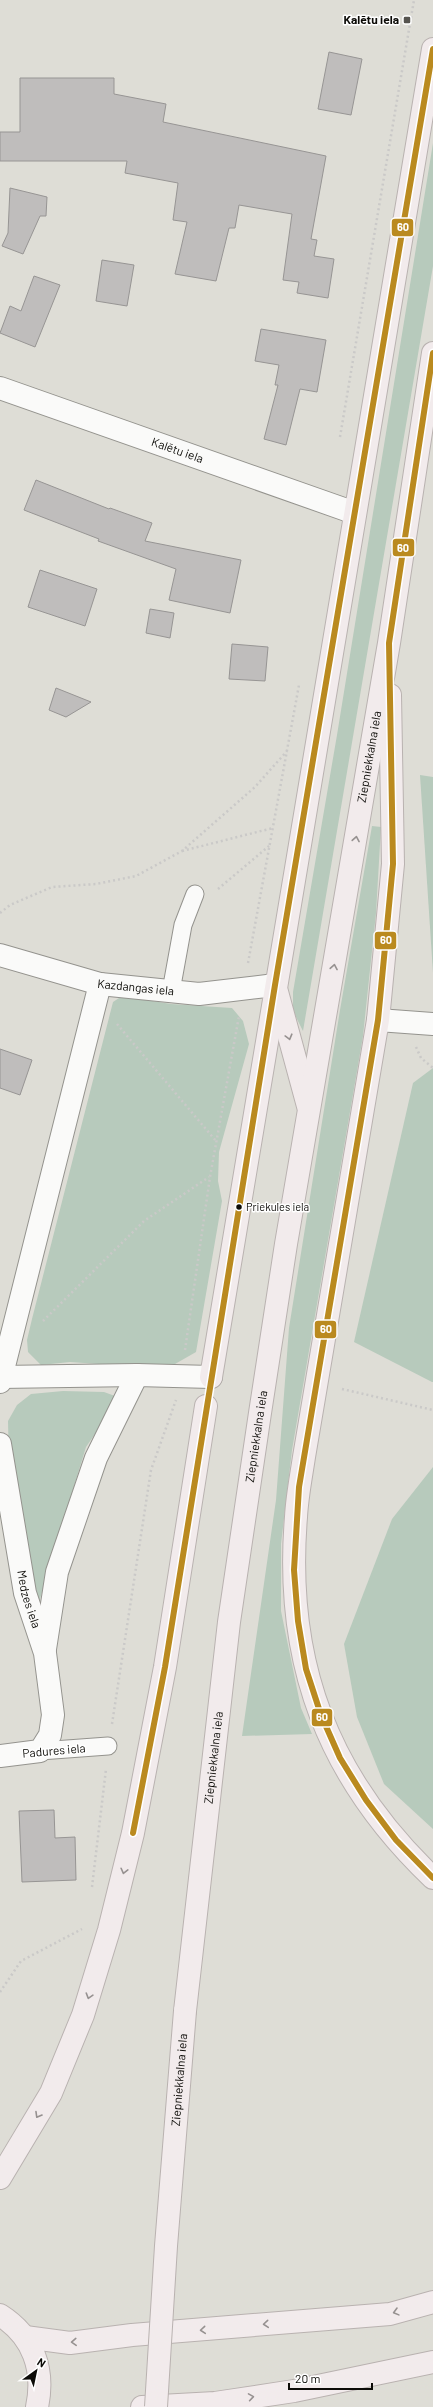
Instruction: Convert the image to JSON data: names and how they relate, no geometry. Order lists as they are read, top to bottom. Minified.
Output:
{"streets":{"highway":["Ziepniekkalna iela"],"street":["Kalētu iela","Kazdangas iela","Medzes iela","Padures iela"]},"crossings":[["Kalētu iela","Ziepniekkalna iela"],["Ziepniekkalna iela","Kazdangas iela"],["Medzes iela","Padures iela"]],"places":{"transit":["Kalētu iela"],"other":["Priekules iela"]},"lines":["transit line 60"],"scale_bar":"20 m","north":"top right"}
